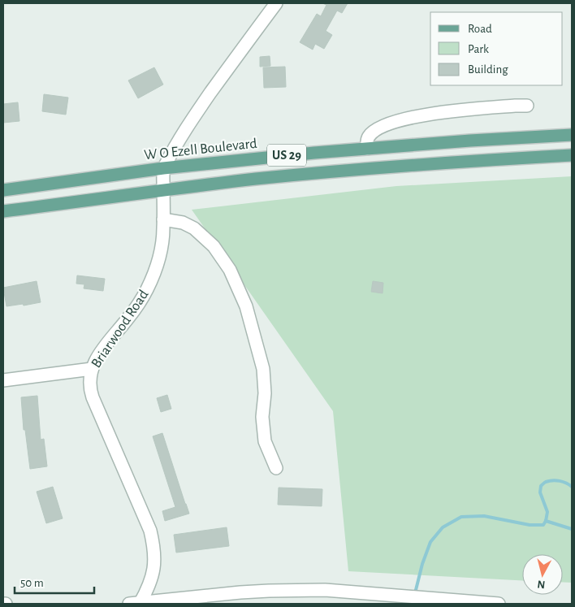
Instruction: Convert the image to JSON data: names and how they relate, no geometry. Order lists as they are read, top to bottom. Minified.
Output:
{"streets":{"main road":["W O Ezell Boulevard","US 29"],"street":["Briarwood Road"]},"crossings":[["W O Ezell Boulevard","Briarwood Road"],["US 29","Briarwood Road"]],"legend":["Road","Park","Building"],"scale_bar":"50 m","north":"bottom"}
